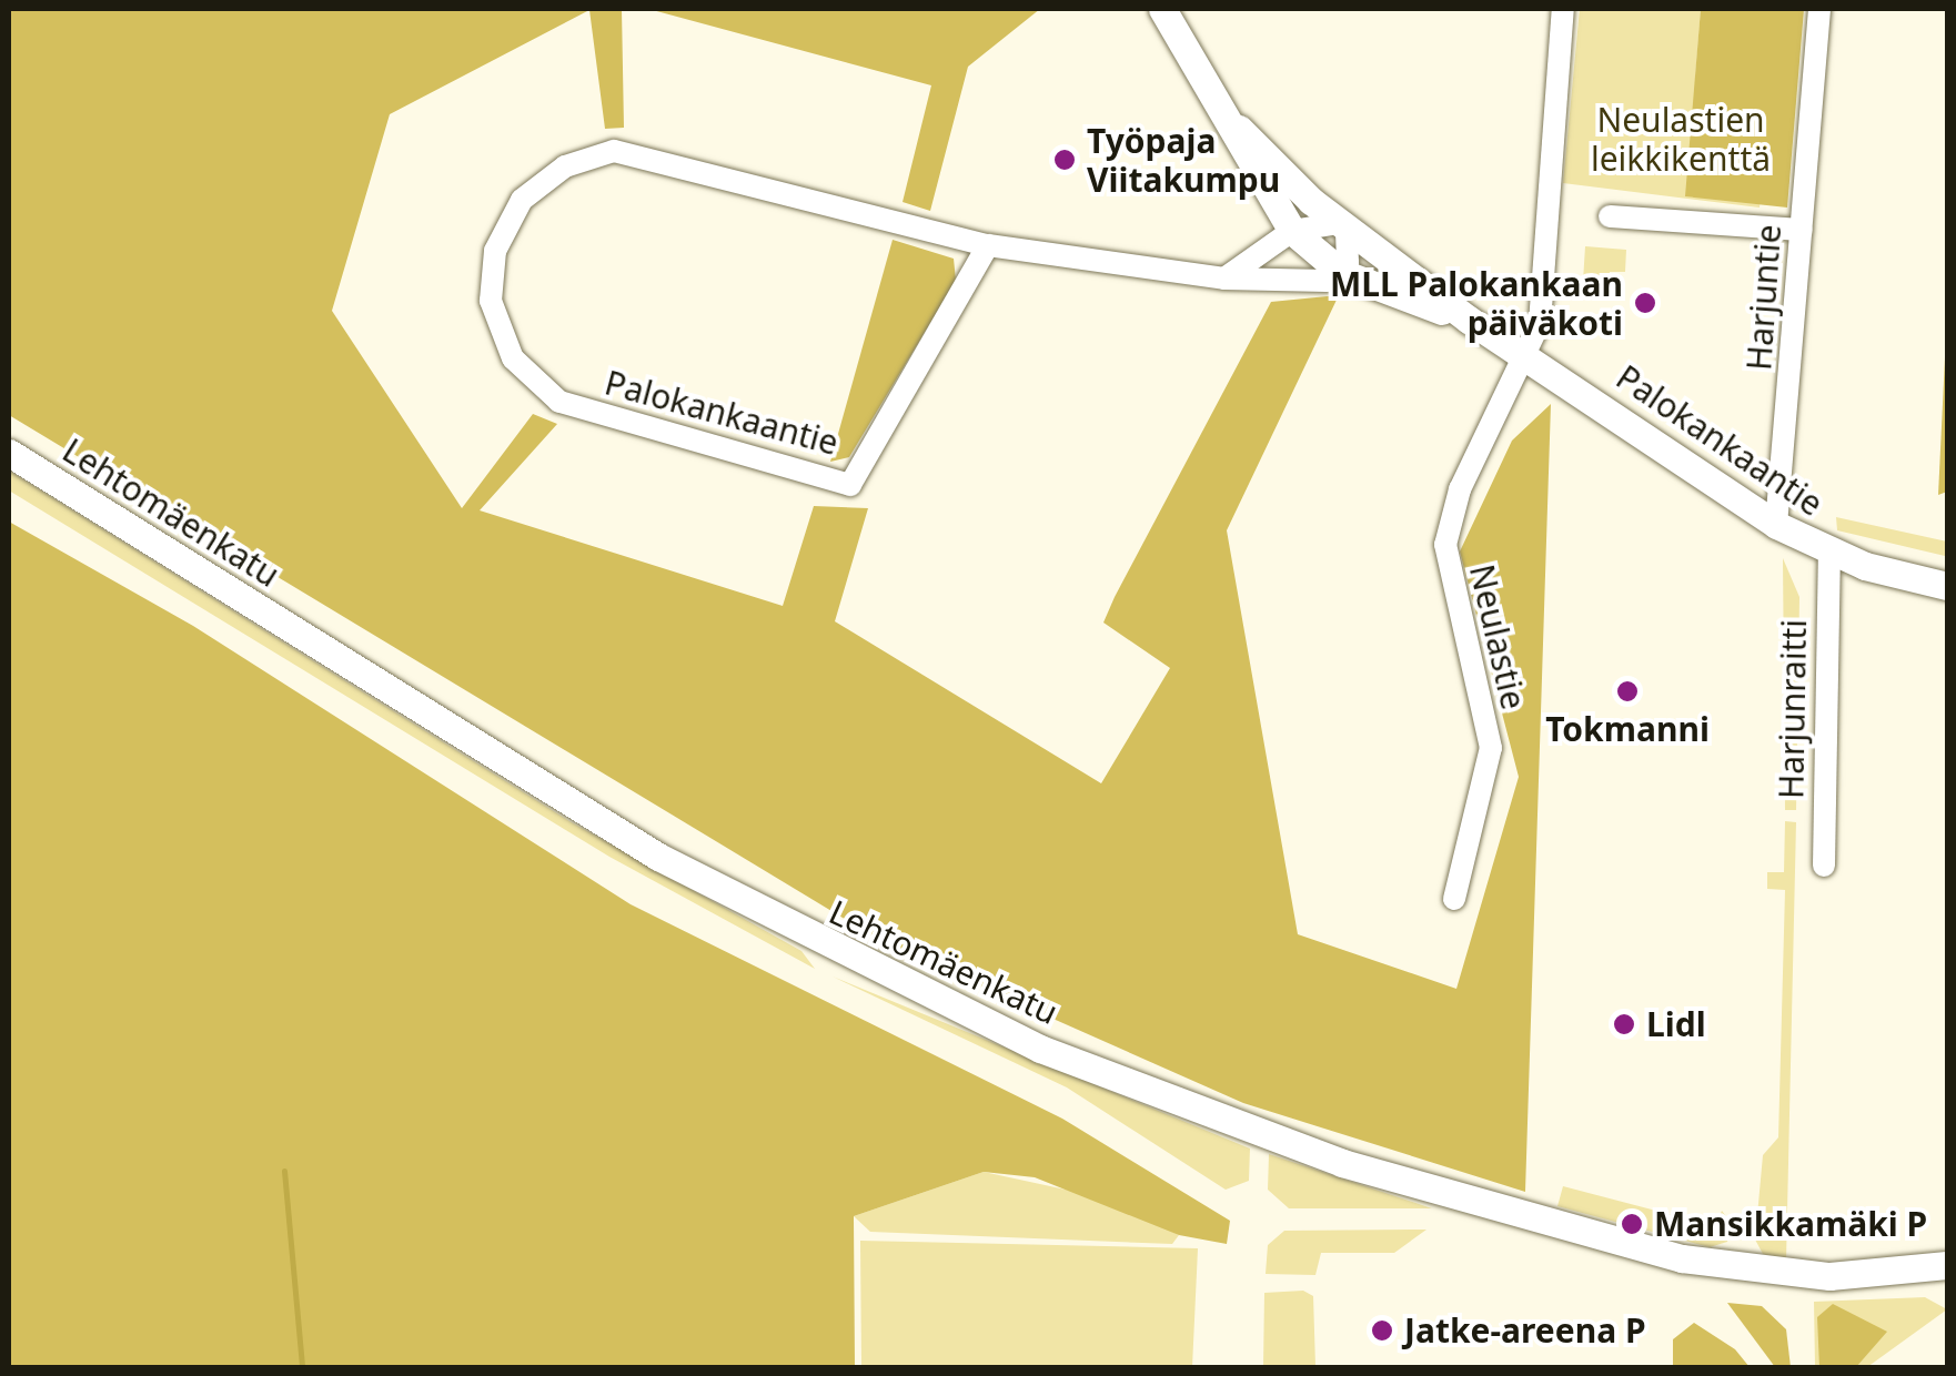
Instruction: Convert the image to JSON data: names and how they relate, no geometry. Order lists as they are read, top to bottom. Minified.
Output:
{"streets":{"street":["Harjuntie","Palokankaantie","Lehtomäenkatu","Neulastie","Harjunraitti"]},"crossings":[["Harjuntie","Palokankaantie"],["Palokankaantie","Neulastie"],["Palokankaantie","Harjunraitti"]],"parks":["Neulastien leikkikenttä"],"places":["Työpaja Viitakumpu","MLL Palokankaan päiväkoti","Tokmanni","Lidl","Mansikkamäki P","Jatke-areena P"]}
